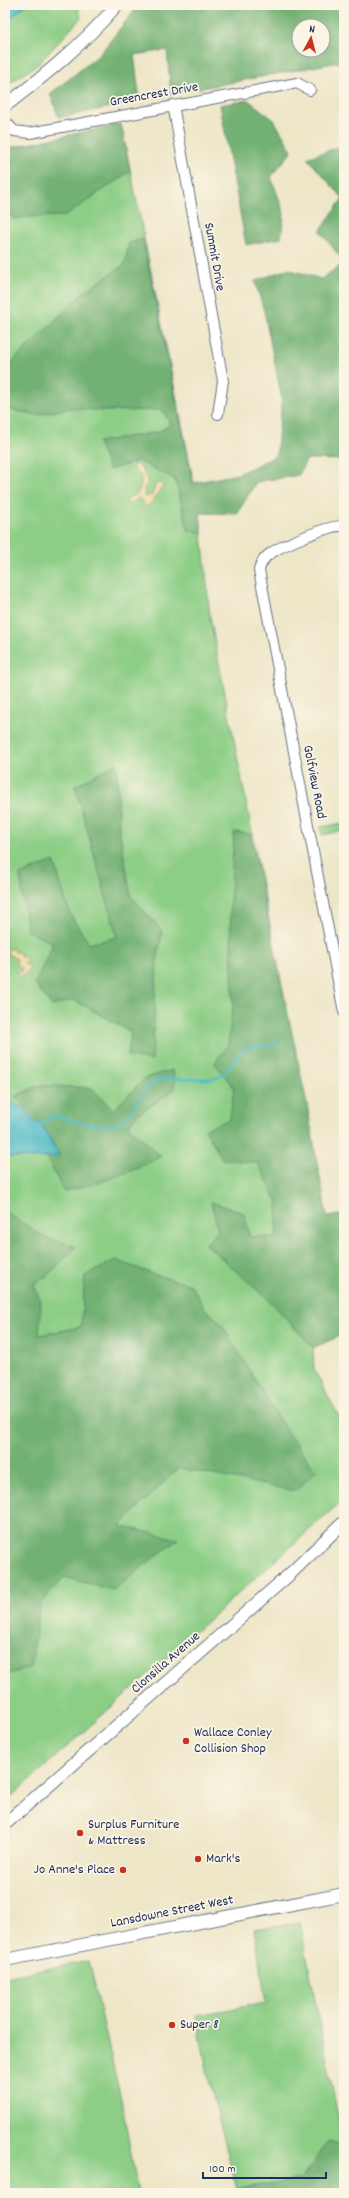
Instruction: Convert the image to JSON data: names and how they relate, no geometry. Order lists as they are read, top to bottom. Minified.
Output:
{"streets":{"main road":["Clonsilla Avenue","Lansdowne Street West"],"street":["Greencrest Drive","Summit Drive","Golfview Road"]},"crossings":[["Greencrest Drive","Summit Drive"]],"places":["Wallace Conley Collision Shop","Surplus Furniture & Mattress","Mark's","Jo Anne's Place","Super 8"],"scale_bar":"100 m","north":"top"}
